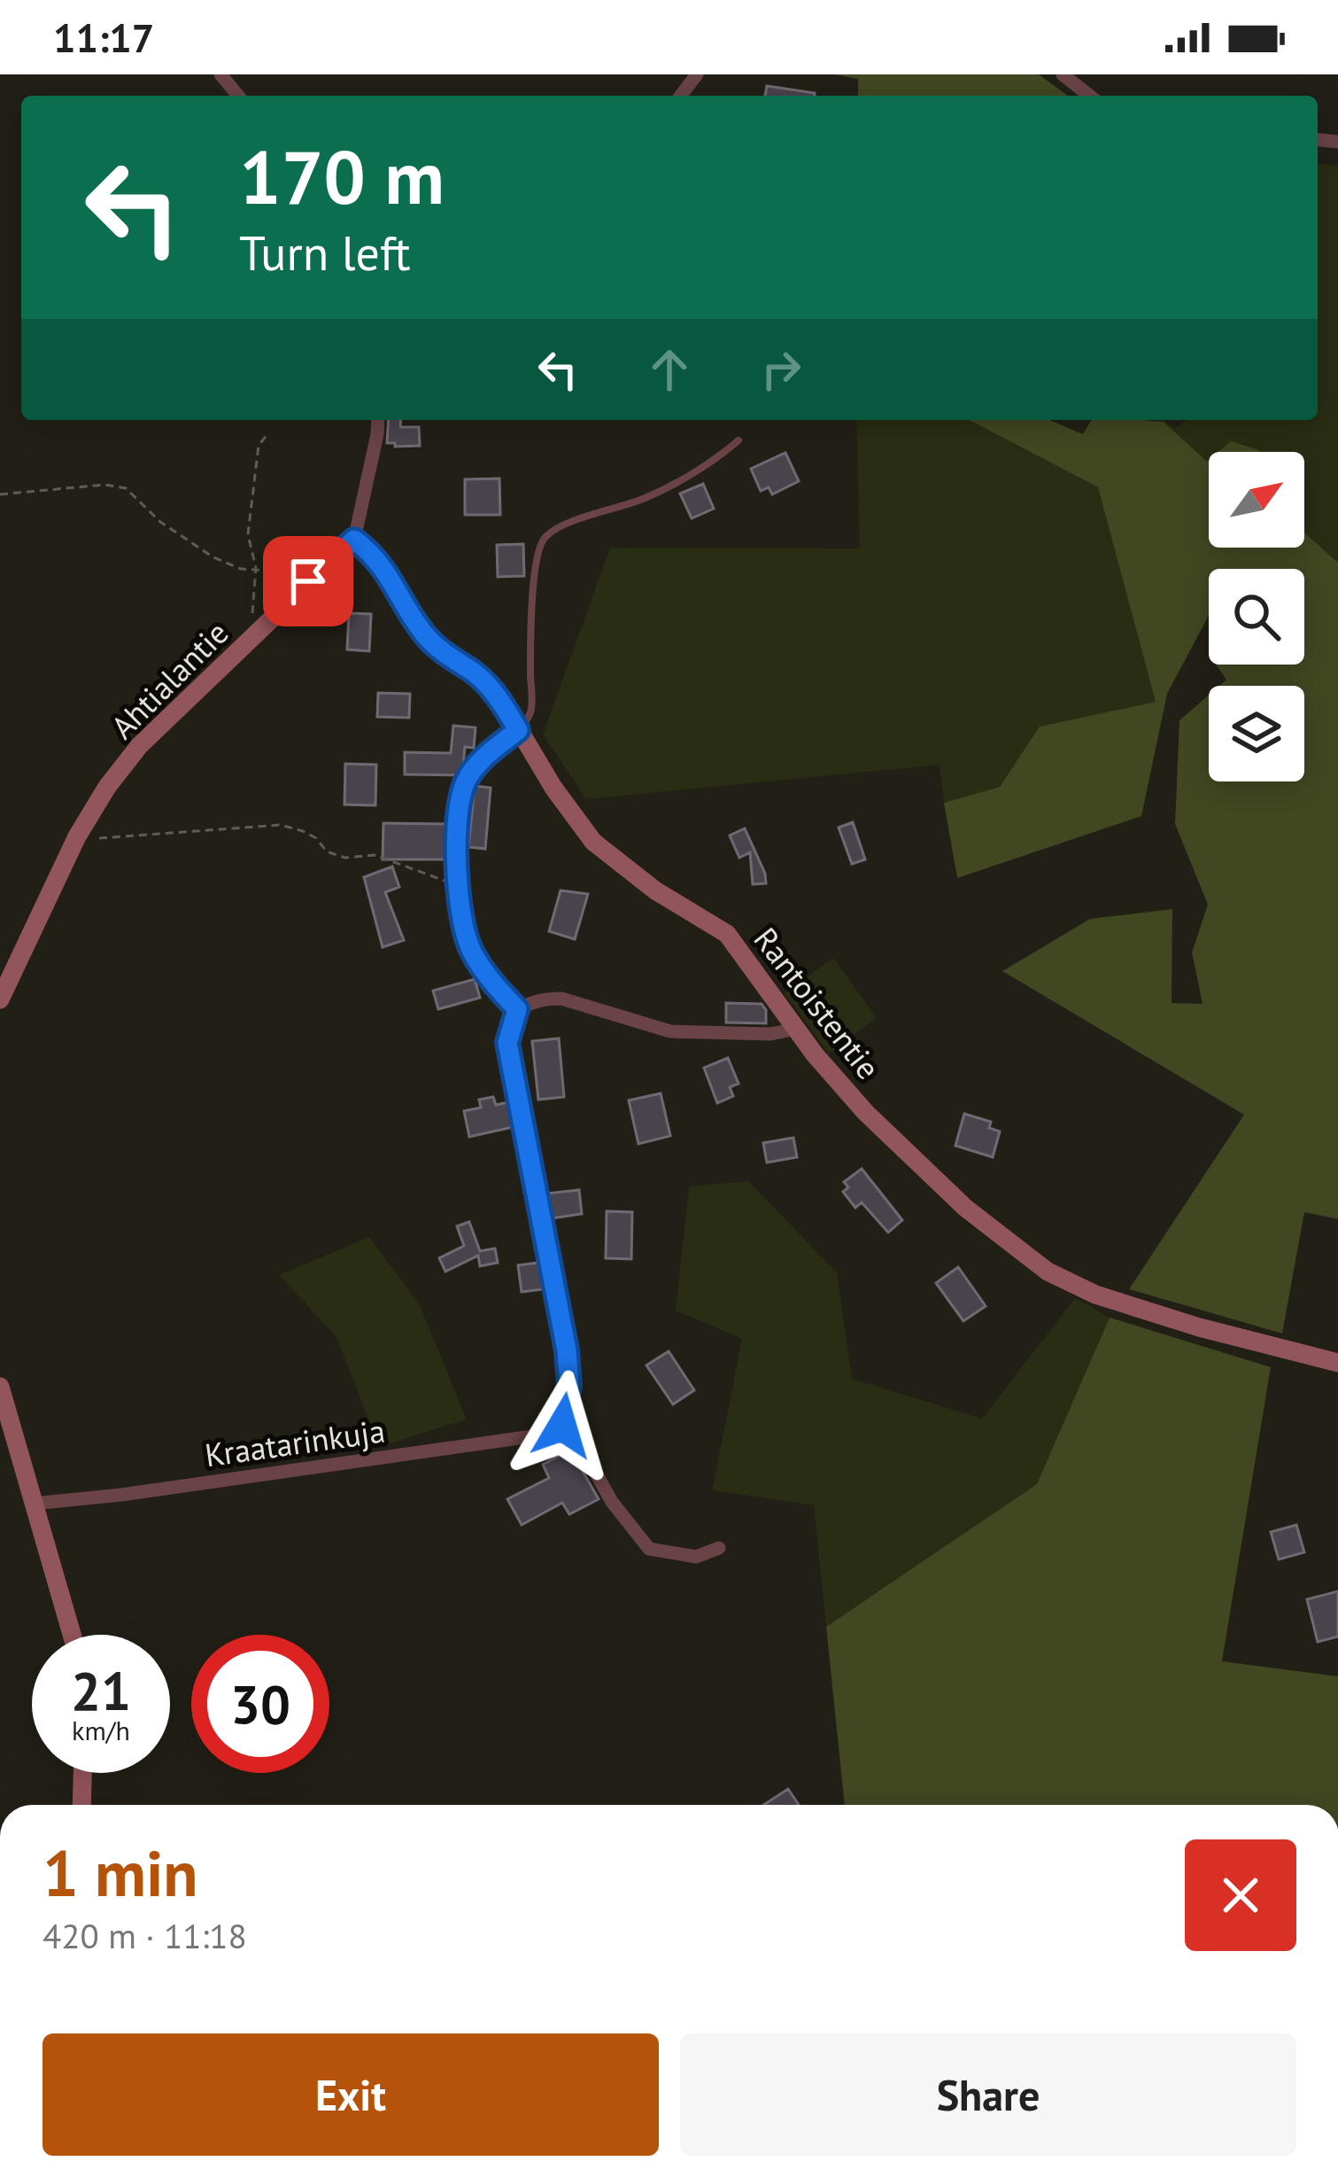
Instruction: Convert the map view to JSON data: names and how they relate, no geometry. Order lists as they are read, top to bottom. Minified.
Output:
{"streets":{"street":["Ahtialantie","Rantoistentie","Kraatarinkuja"]},"crossings":[["Ahtialantie","Rantoistentie"]],"north":"top right","page":{"status":"11:17","turn":["170 m","Turn left"],"speed":"21 km/h","limit":"30","heading":["1 min","420 m · 11:18"],"buttons":["Exit","Share"]}}
